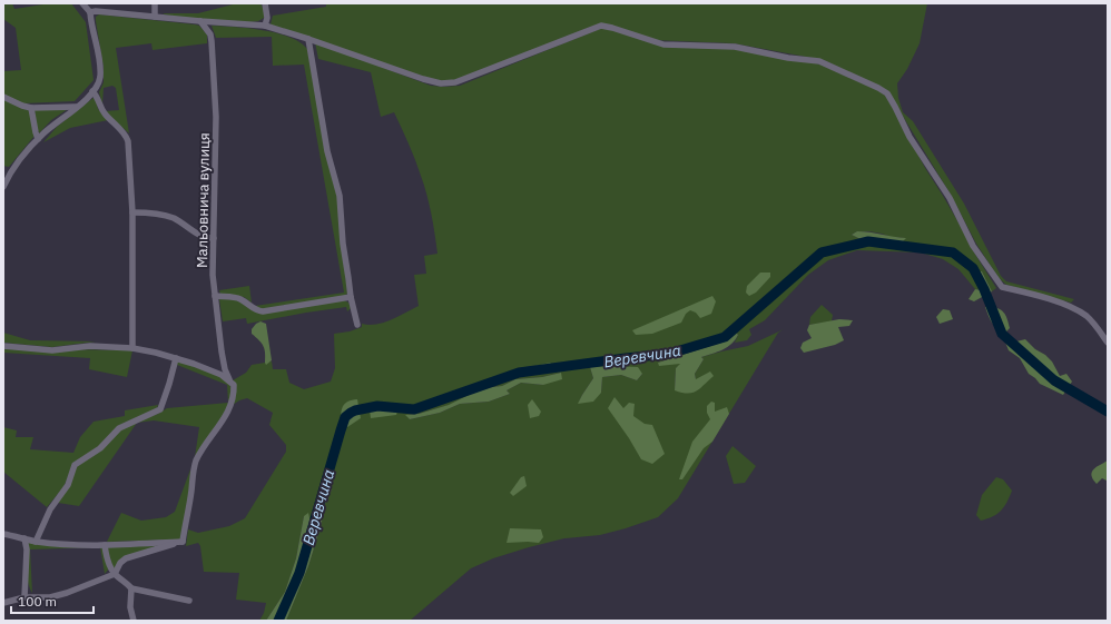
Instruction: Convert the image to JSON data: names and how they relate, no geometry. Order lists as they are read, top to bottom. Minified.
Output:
{"streets":{"street":["Мальовнича вулиця"]},"water":["Веревчина"],"scale_bar":"100 m"}
